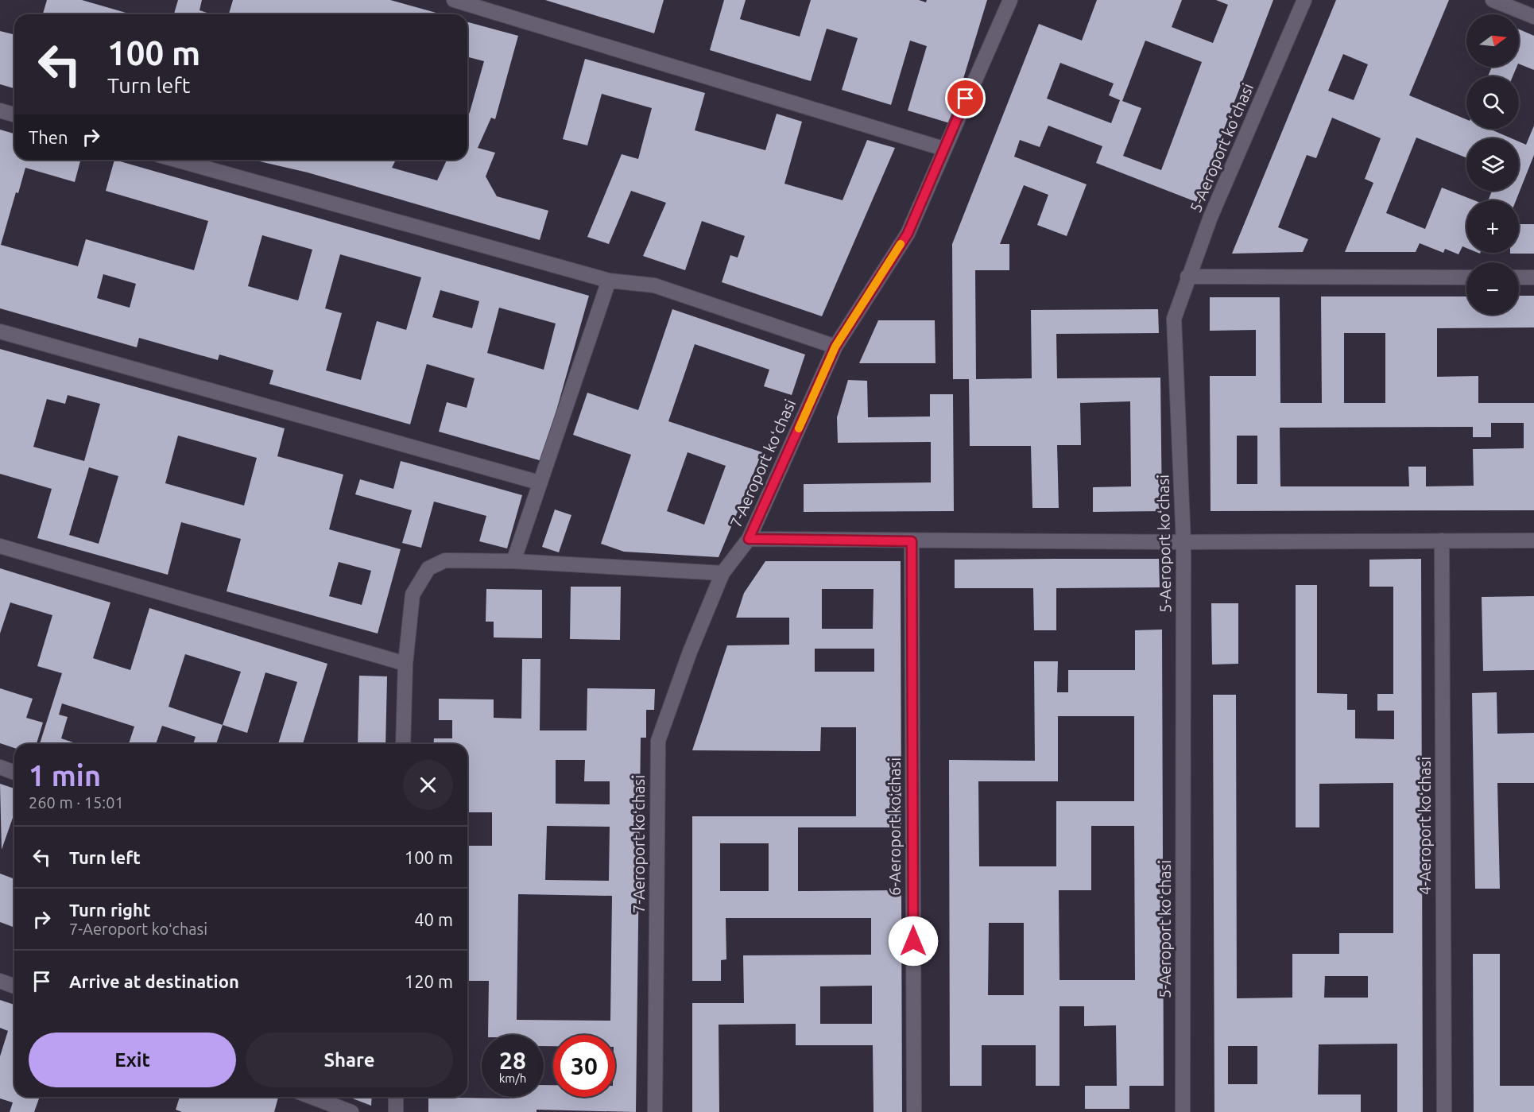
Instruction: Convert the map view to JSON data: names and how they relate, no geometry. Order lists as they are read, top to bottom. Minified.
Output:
{"streets":{"street":["5-Aeroport koʻchasi","7-Aeroport koʻchasi","4-Aeroport koʻchasi","6-Aeroport koʻchasi"]},"north":"right","page":{"map_buttons":["+","−"],"turn":["100 m","Turn left"],"then":"Then","heading":["1 min","260 m · 15:01"],"list":[{"name":"Turn left","value":"100 m"},{"name":"Turn right","note":"7-Aeroport koʻchasi","value":"40 m"},{"name":"Arrive at destination","value":"120 m"}],"buttons":["Exit","Share"],"speed":"28 km/h","limit":"30"}}
